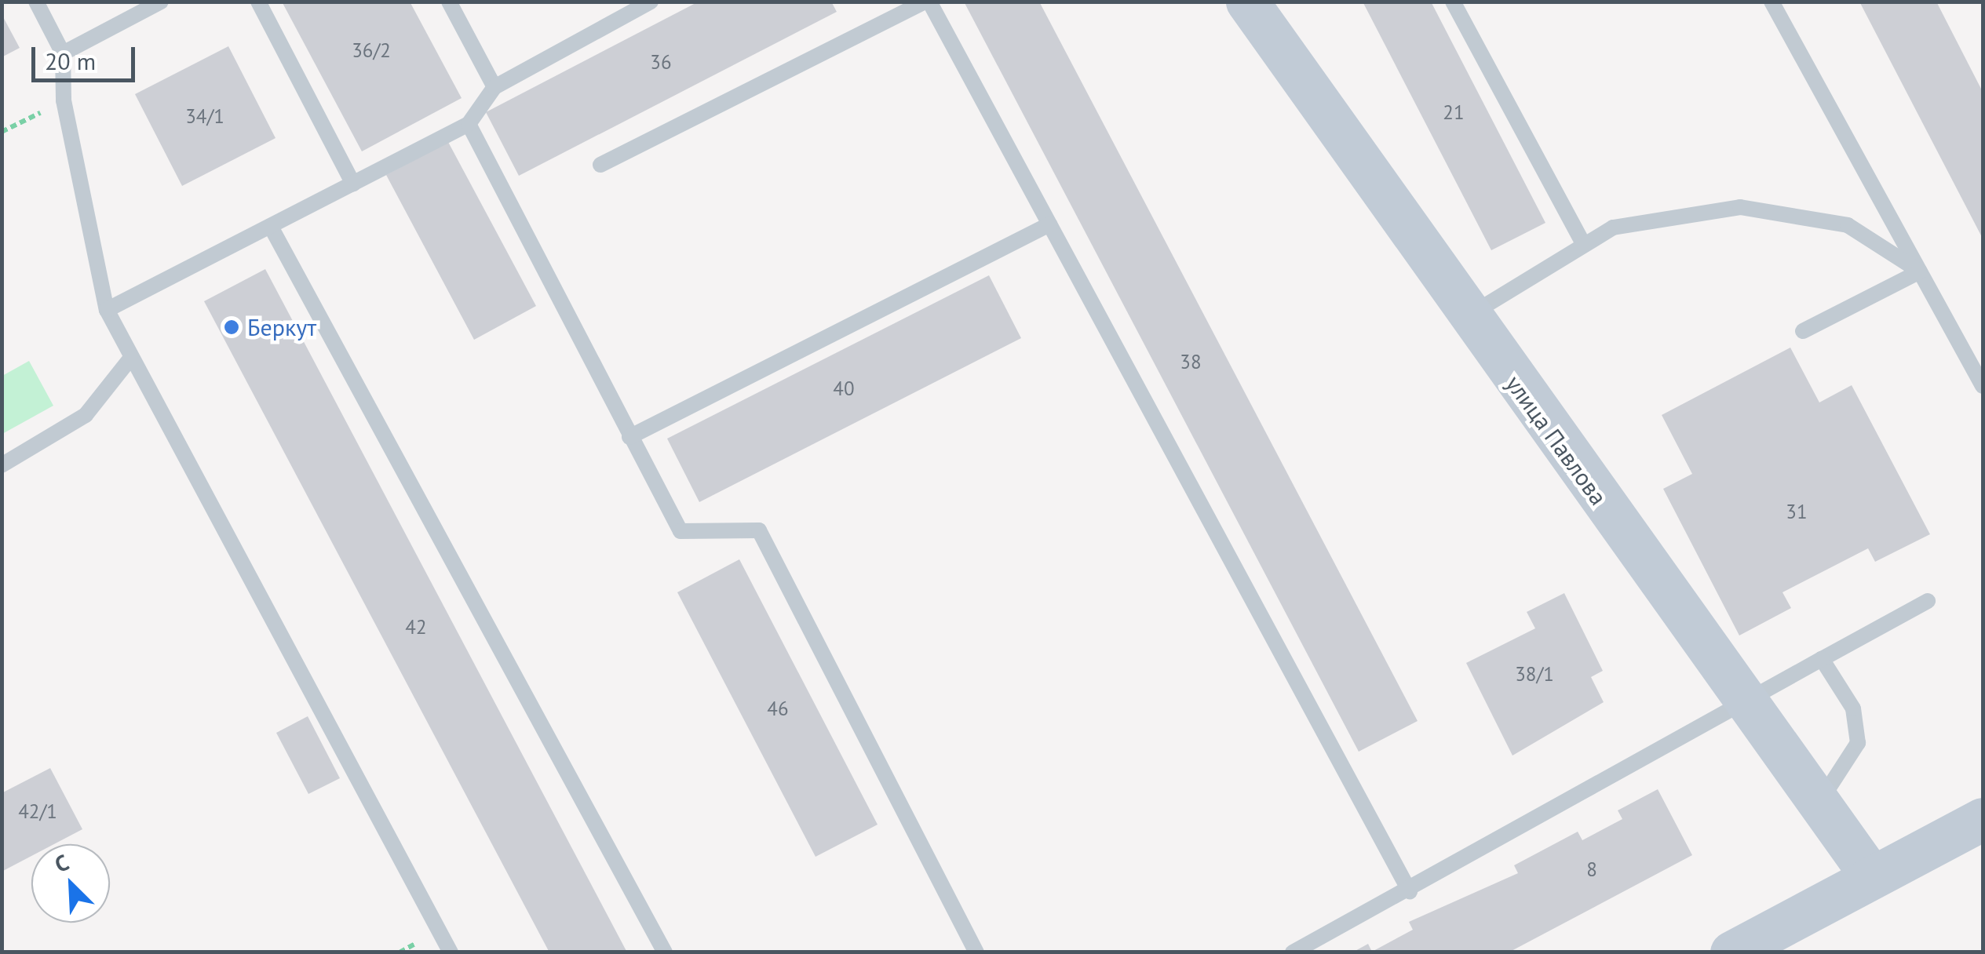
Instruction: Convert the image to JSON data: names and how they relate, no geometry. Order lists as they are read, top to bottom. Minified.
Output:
{"streets":{"street":["улица Павлова"]},"places":["Беркут"],"house_numbers":["36/2","36","21","34/1","38","40","31","42","38/1","46","42/1","8"],"scale_bar":"20 m","north":"top left"}
